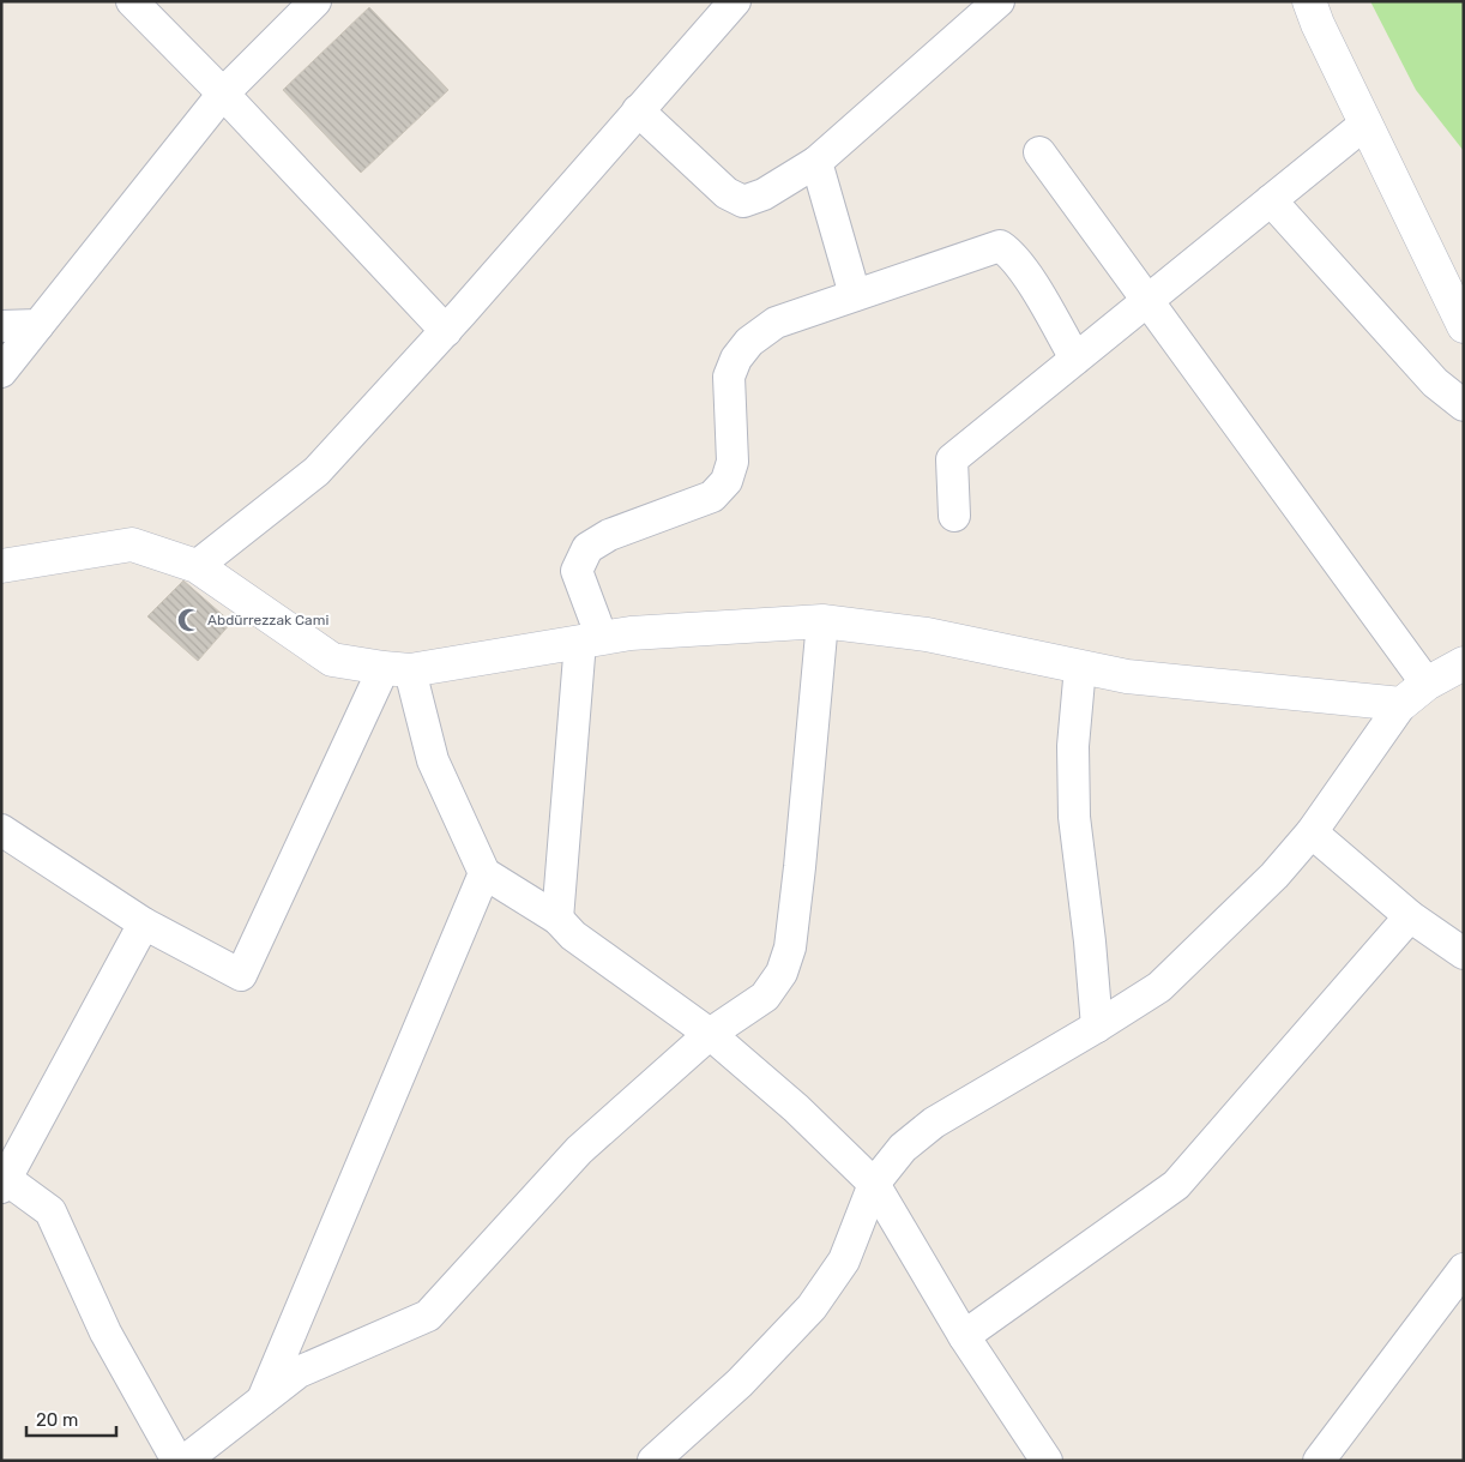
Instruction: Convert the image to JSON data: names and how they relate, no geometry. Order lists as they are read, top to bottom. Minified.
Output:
{"places":{"mosque":["Abdürrezzak Cami"]},"scale_bar":"20 m"}
